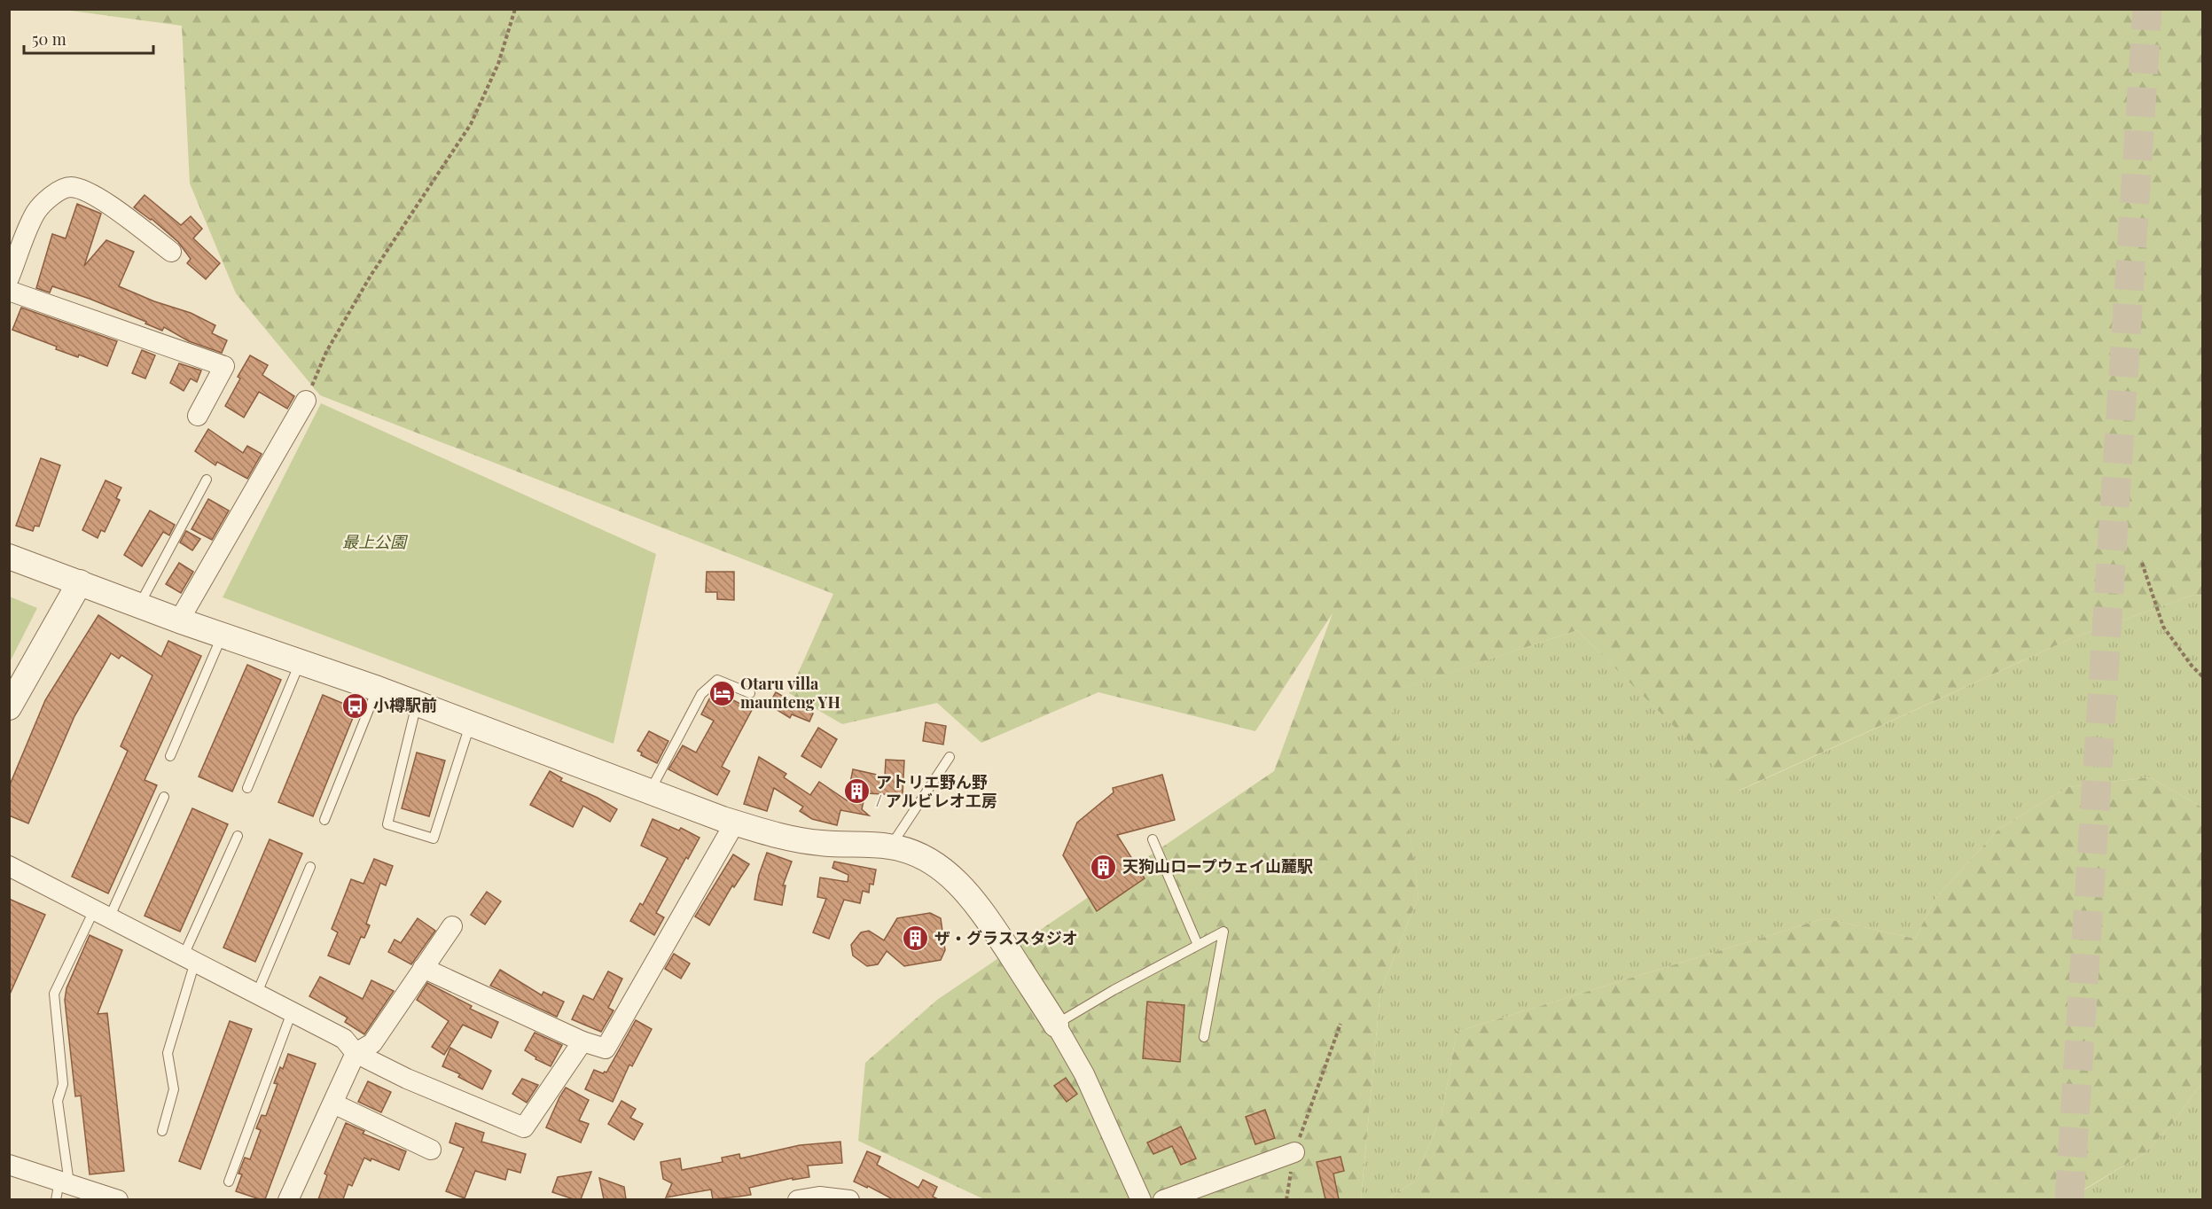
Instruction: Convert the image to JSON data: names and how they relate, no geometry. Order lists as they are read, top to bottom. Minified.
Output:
{"parks":["最上公園"],"places":{"hotel":["Otaru villa maunteng YH"],"bus stop":["小樽駅前"],"building":["アトリエ野ん野 / アルビレオ工房","天狗山ロープウェイ山麓駅","ザ・グラススタジオ"]},"scale_bar":"50 m"}
